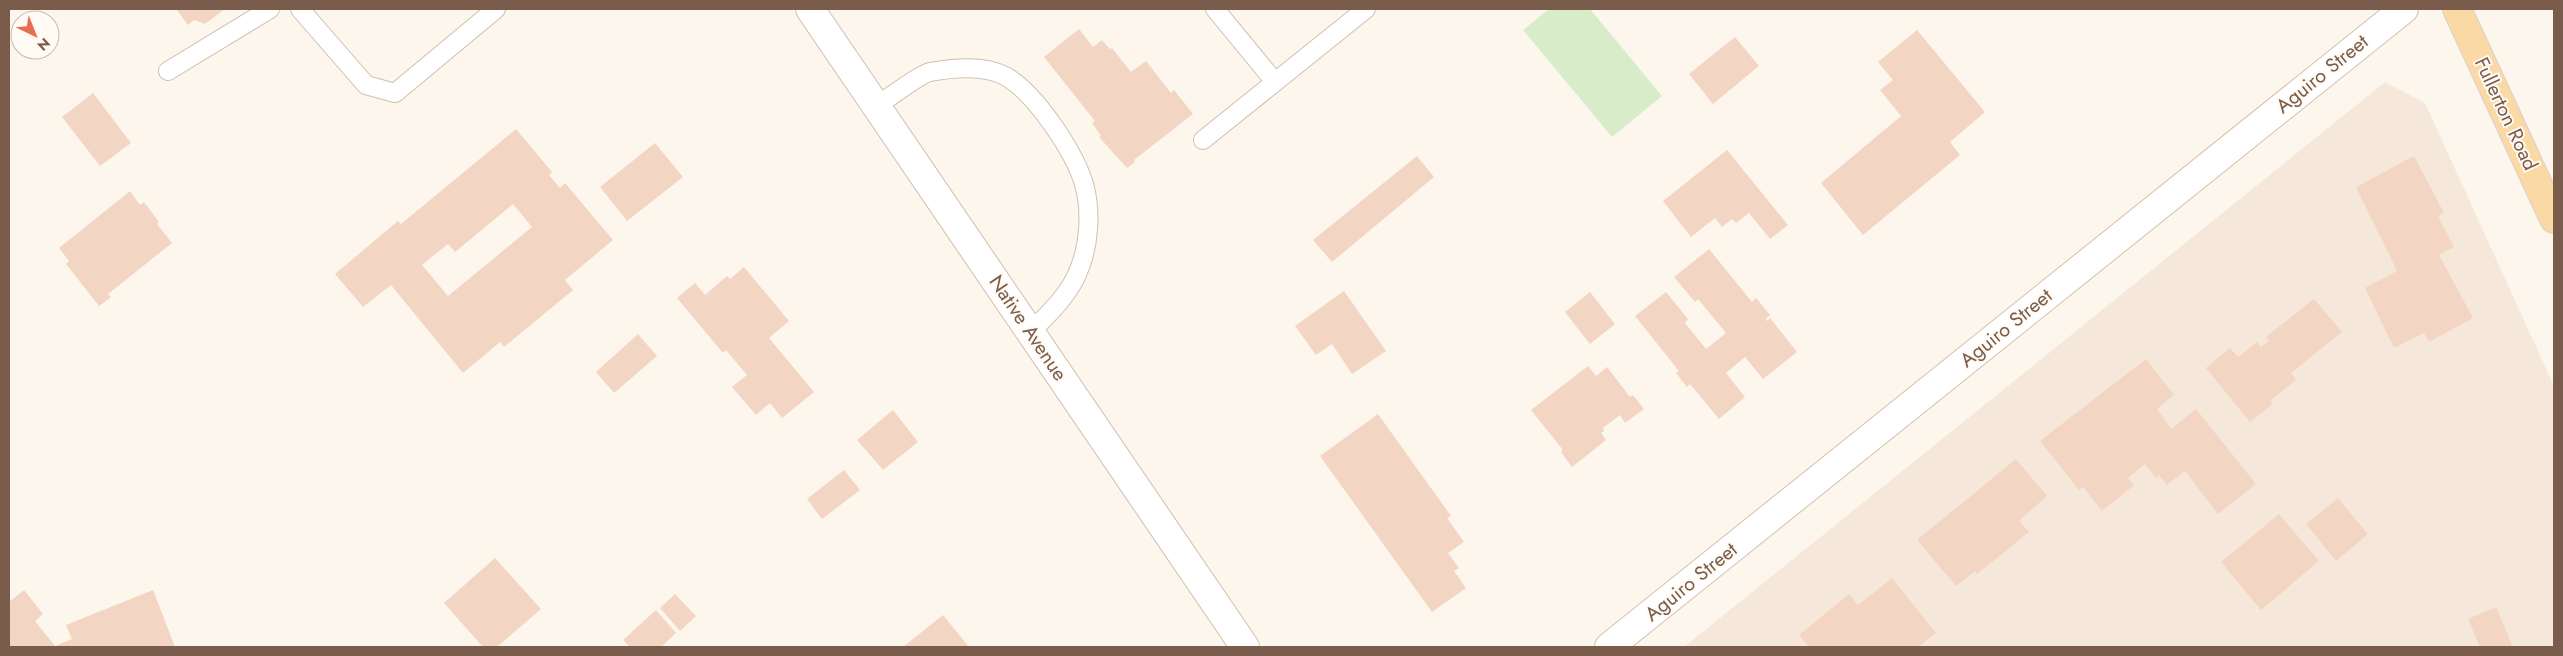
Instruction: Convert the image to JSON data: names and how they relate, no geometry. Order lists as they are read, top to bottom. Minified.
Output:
{"streets":{"main road":["Fullerton Road"],"street":["Aguiro Street","Native Avenue"]},"north":"bottom right"}
